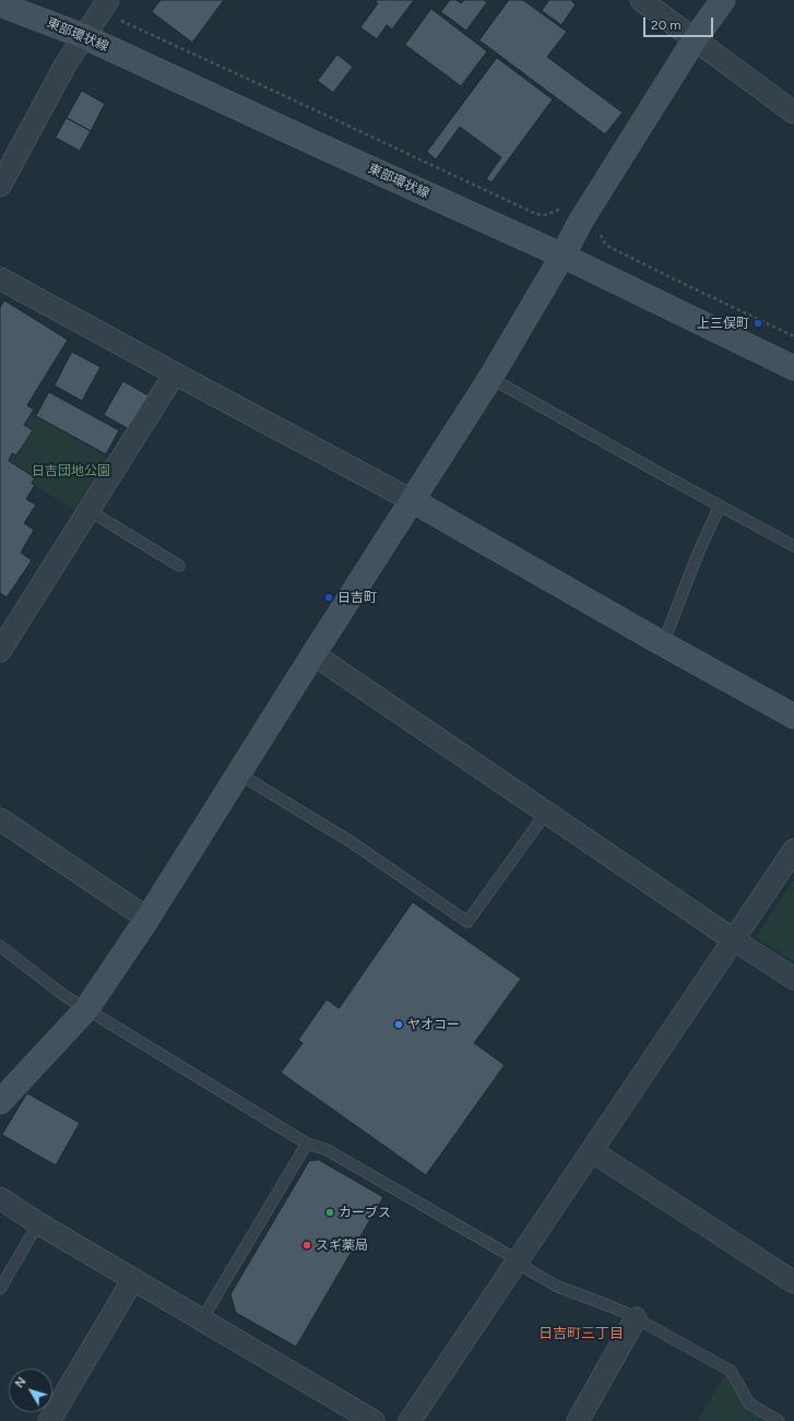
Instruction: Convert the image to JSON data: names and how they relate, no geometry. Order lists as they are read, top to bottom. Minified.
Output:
{"streets":{"street":["東部環状線"]},"districts":["日吉町三丁目"],"parks":["日吉団地公園"],"places":["上三俣町","日吉町","ヤオコー","カーブス","スギ薬局"],"scale_bar":"20 m","north":"top left"}
